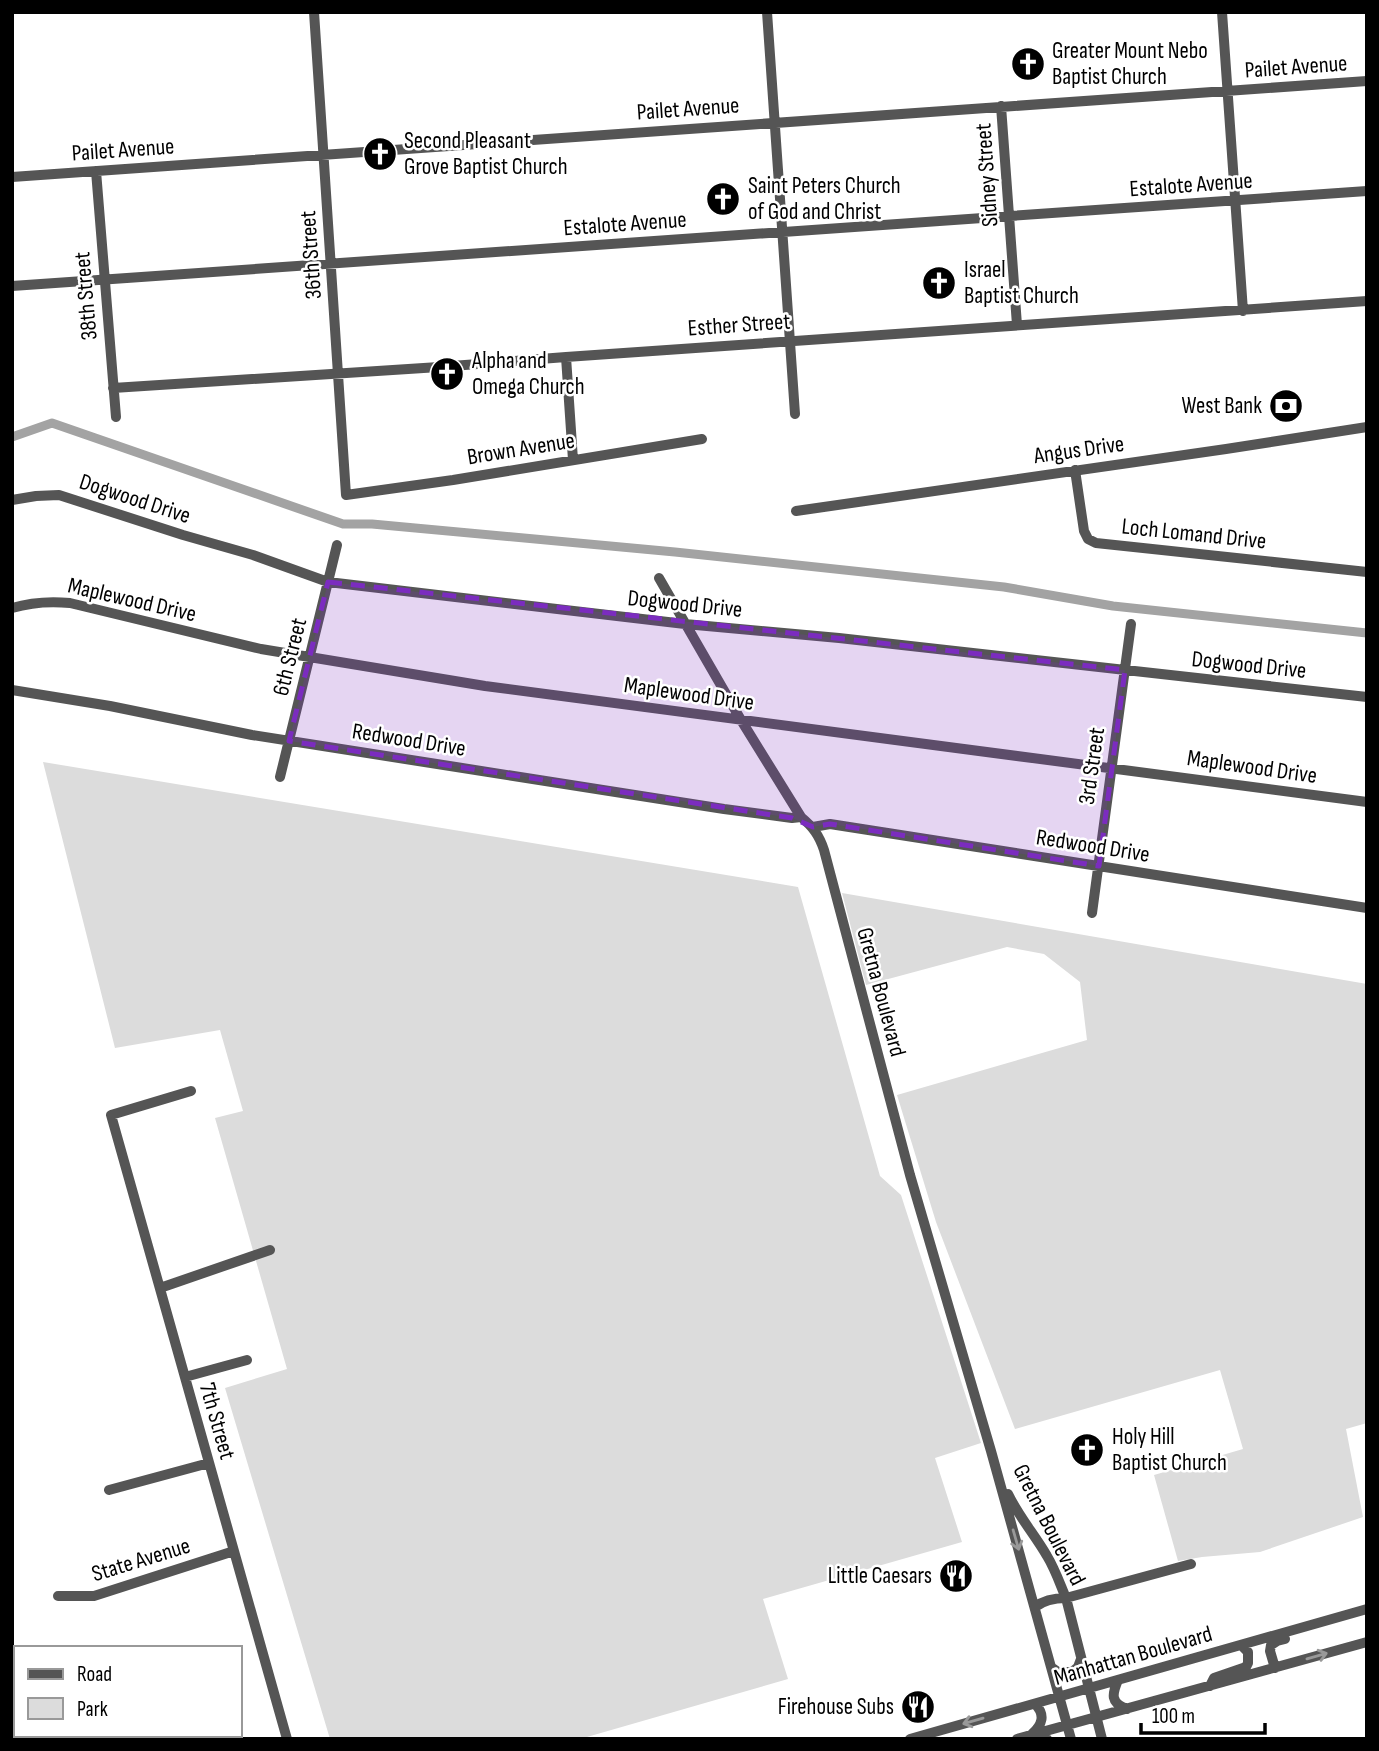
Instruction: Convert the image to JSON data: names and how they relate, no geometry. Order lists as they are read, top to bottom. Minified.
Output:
{"streets":{"street":["Pailet Avenue","Sidney Street","Estalote Avenue","36th Street","38th Street","Esther Street","Brown Avenue","Angus Drive","Dogwood Drive","Loch Lomand Drive","Maplewood Drive","6th Street","Redwood Drive","3rd Street","Gretna Boulevard","7th Street","State Avenue","Manhattan Boulevard"]},"crossings":[["Pailet Avenue","Sidney Street"],["Pailet Avenue","36th Street"],["Pailet Avenue","38th Street"],["Sidney Street","Estalote Avenue"],["Sidney Street","Esther Street"],["Estalote Avenue","36th Street"],["Estalote Avenue","38th Street"],["36th Street","Esther Street"],["36th Street","Brown Avenue"],["38th Street","Esther Street"],["Angus Drive","Loch Lomand Drive"],["Dogwood Drive","6th Street"],["Dogwood Drive","3rd Street"],["Dogwood Drive","Gretna Boulevard"],["Maplewood Drive","6th Street"],["Maplewood Drive","3rd Street"],["Maplewood Drive","Gretna Boulevard"],["6th Street","Redwood Drive"],["Redwood Drive","3rd Street"],["Redwood Drive","Gretna Boulevard"],["Gretna Boulevard","Manhattan Boulevard"],["7th Street","State Avenue"]],"places":{"church":["Greater Mount Nebo Baptist Church","Second Pleasant Grove Baptist Church","Saint Peters Church of God and Christ","Israel Baptist Church","Alpha and Omega Church","Holy Hill Baptist Church"],"bank":["West Bank"],"restaurant":["Little Caesars","Firehouse Subs"]},"legend":["Road","Park"],"scale_bar":"100 m"}
